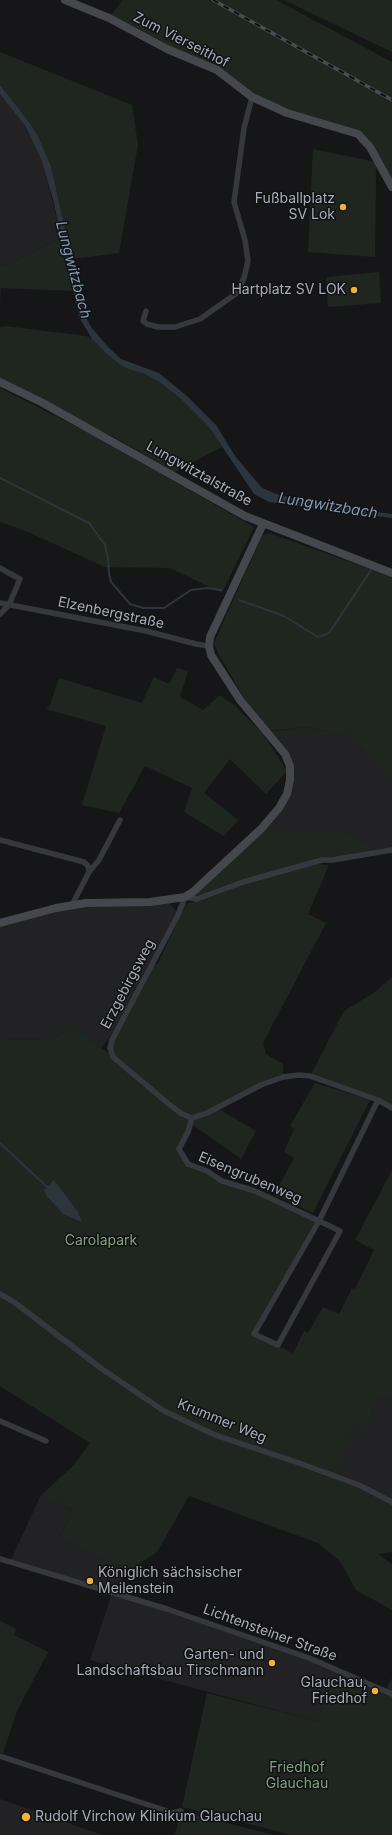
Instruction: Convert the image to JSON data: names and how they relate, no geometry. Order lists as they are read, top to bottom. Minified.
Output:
{"streets":{"street":["Zum Vierseithof","Lungwitztalstraße","Elzenbergstraße","Erzgebirgsweg","Eisengrubenweg","Krummer Weg","Lichtensteiner Straße"]},"crossings":[["Erzgebirgsweg","Eisengrubenweg"]],"water":["Lungwitzbach"],"parks":["Carolapark","Friedhof Glauchau"],"places":["Fußballplatz SV Lok","Hartplatz SV LOK","Königlich sächsischer Meilenstein","Garten- und Landschaftsbau Tirschmann","Glauchau, Friedhof","Rudolf Virchow Klinikum Glauchau"]}
